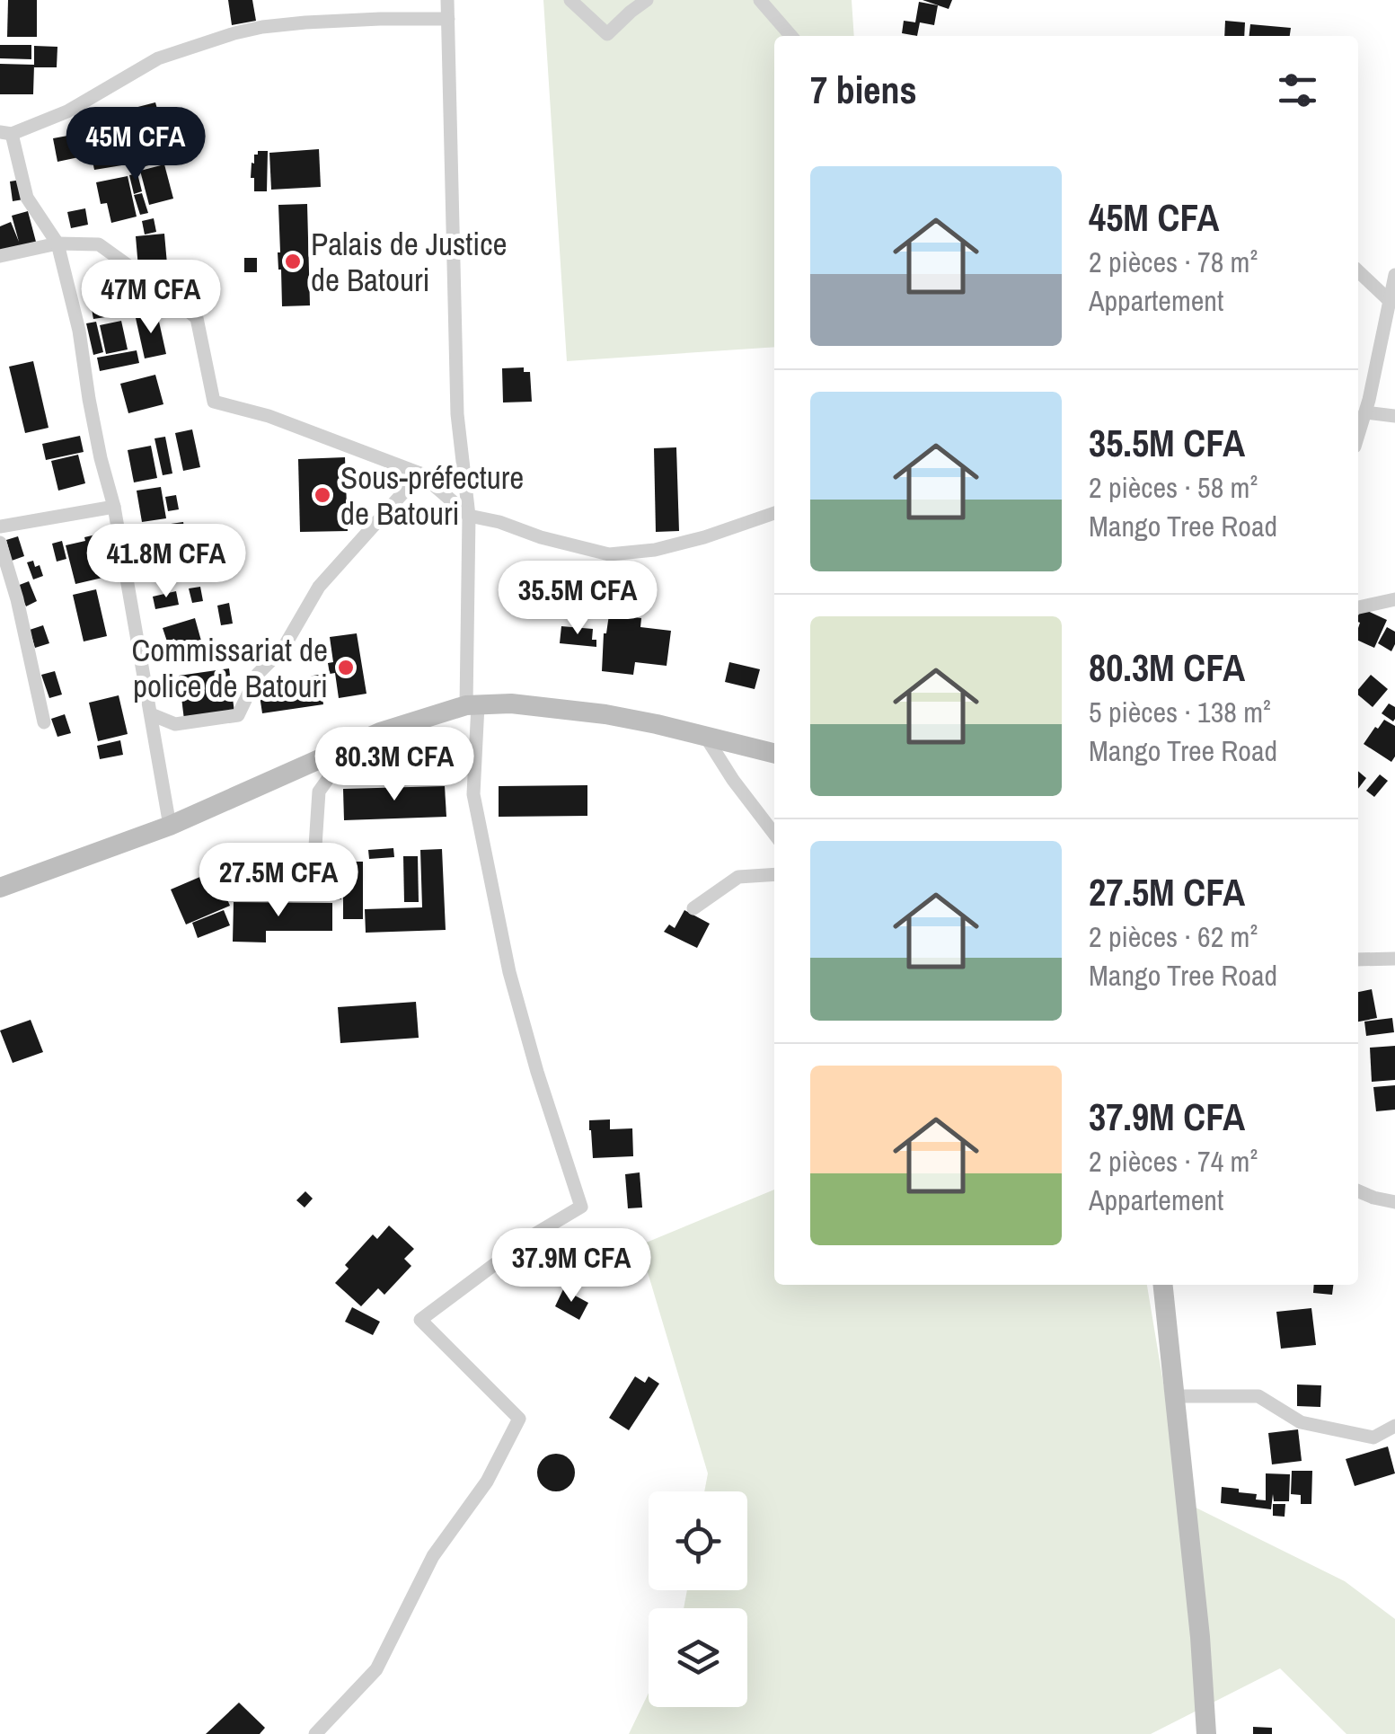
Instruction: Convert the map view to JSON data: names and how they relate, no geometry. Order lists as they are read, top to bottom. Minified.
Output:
{"places":["Palais de Justice de Batouri","Sous-préfecture de Batouri","Commissariat de police de Batouri"],"page":{"heading":"7 biens","price":["45M CFA","47M CFA","41.8M CFA","35.5M CFA","80.3M CFA","27.5M CFA","37.9M CFA"],"list":[{"name":"45M CFA","note":"2 pièces · 78 m² · Appartement"},{"name":"35.5M CFA","note":"2 pièces · 58 m² · Mango Tree Road"},{"name":"80.3M CFA","note":"5 pièces · 138 m² · Mango Tree Road"},{"name":"27.5M CFA","note":"2 pièces · 62 m² · Mango Tree Road"},{"name":"37.9M CFA","note":"2 pièces · 74 m² · Appartement"}]}}
